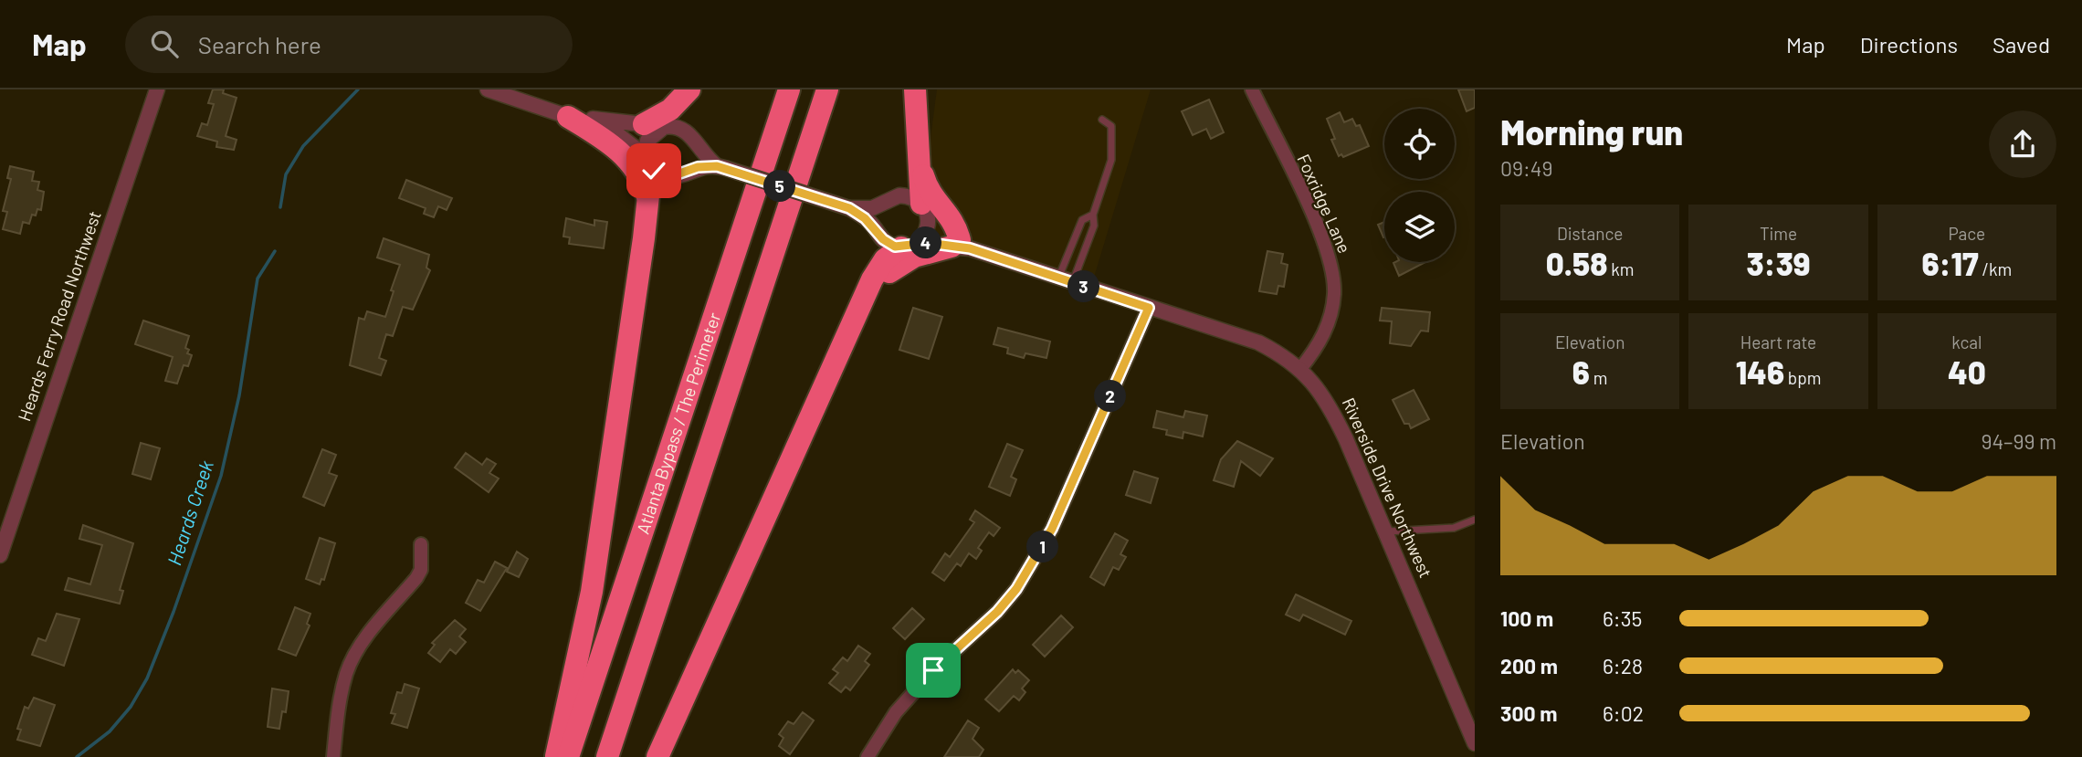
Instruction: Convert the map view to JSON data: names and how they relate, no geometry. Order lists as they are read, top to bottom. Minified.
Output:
{"streets":{"highway":["Atlanta Bypass / The Perimeter"],"street":["Foxridge Lane","Heards Ferry Road Northwest","Riverside Drive Northwest"]},"crossings":[["Foxridge Lane","Riverside Drive Northwest"]],"water":["Heards Creek"],"page":{"header":"Map","search":"Search here","nav":["Map","Directions","Saved"],"heading":["Morning run","09:49"],"pins":["5","4","3","2","1"],"stats":[["Distance","0.58 km"],["Time","3:39"],["Pace","6:17 /km"],["Elevation","6 m"],["Heart rate","146 bpm"],["kcal","40"]],"chart":["Elevation","94–99 m"],"list":[{"name":"100 m","note":"6:35"},{"name":"200 m","note":"6:28"},{"name":"300 m","note":"6:02"}]}}
